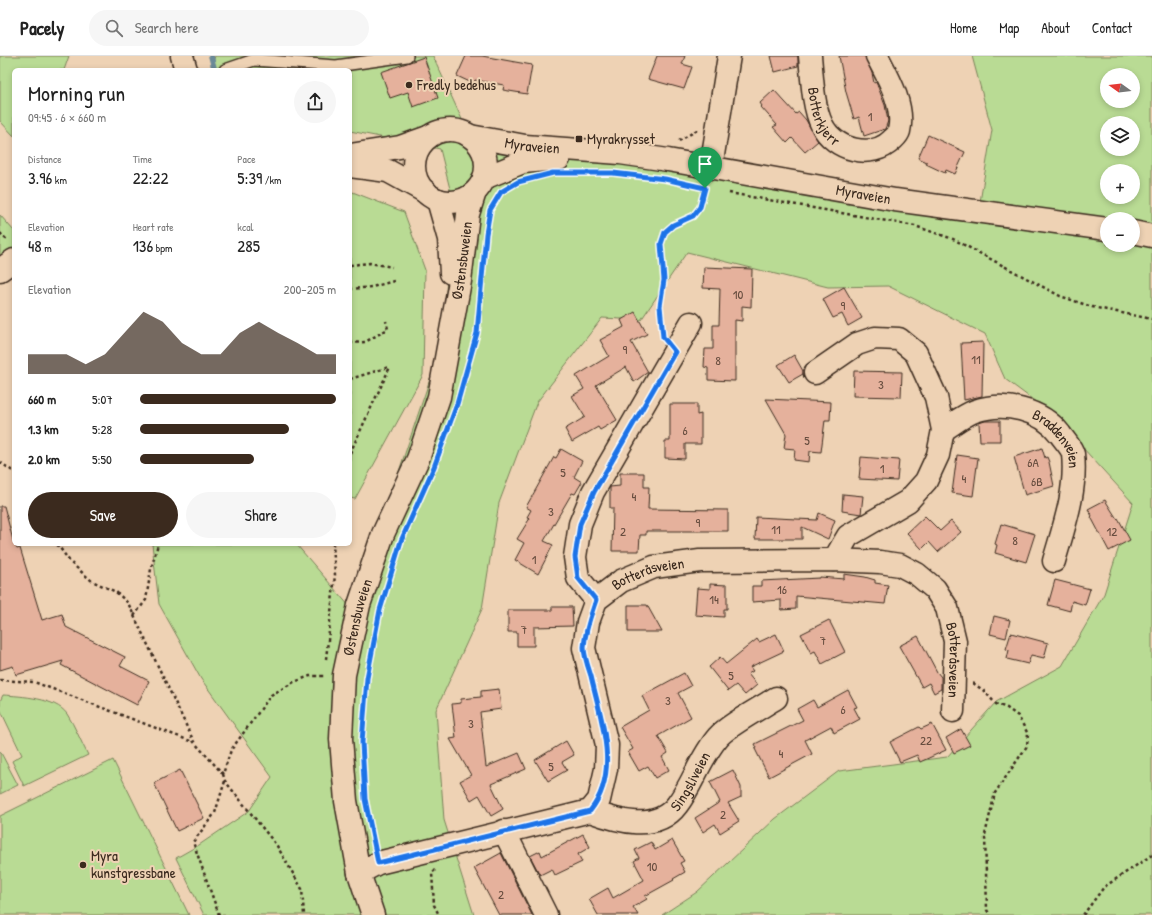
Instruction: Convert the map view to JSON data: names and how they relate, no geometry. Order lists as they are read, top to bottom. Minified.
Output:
{"streets":{"street":["Botterkjerr","Myraveien","Østensbuveien","Braddenveien","Botteråsveien","Singsliveien"]},"crossings":[["Myraveien","Østensbuveien"],["Botteråsveien","Singsliveien"]],"places":{"other":["Fredly bedehus","Myra kunstgressbane"],"transit":["Myrakrysset"]},"house_numbers":["1","10","9","9","11","8","3","6","5","6A","1","5","4","6B","4","3","9","11","2","12","8","1","16","14","7","7","5","3","6","3","22","4","5","2","10","2"],"north":"left","page":{"header":"Pacely","search":"Search here","nav":["Home","Map","About","Contact"],"map_buttons":["+","−"],"heading":["Morning run","09:45 · 6 × 660 m"],"stats":[["Distance","3.96 km"],["Time","22:22"],["Pace","5:39 /km"],["Elevation","48 m"],["Heart rate","136 bpm"],["kcal","285"]],"chart":["Elevation","200–205 m"],"list":[{"name":"660 m","note":"5:07"},{"name":"1.3 km","note":"5:28"},{"name":"2.0 km","note":"5:50"}],"buttons":["Save","Share"]}}
